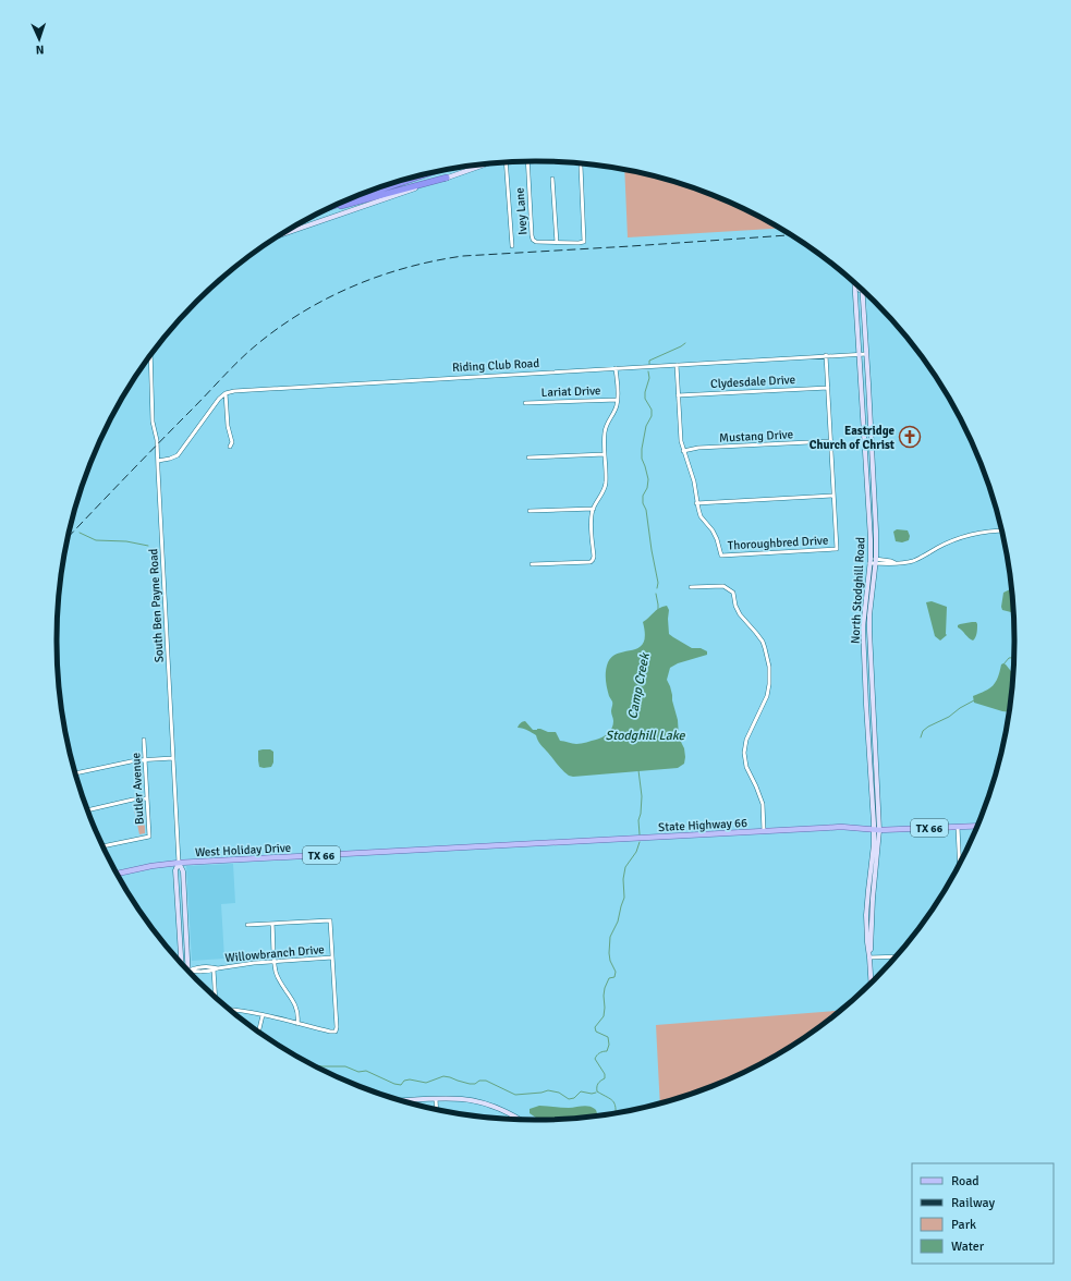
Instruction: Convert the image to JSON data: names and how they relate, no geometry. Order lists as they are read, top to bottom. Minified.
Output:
{"streets":{"main road":["North Stodghill Road","State Highway 66","TX 66","West Holiday Drive"],"street":["Ivey Lane","Riding Club Road","Clydesdale Drive","Lariat Drive","Mustang Drive","Thoroughbred Drive","South Ben Payne Road","Butler Avenue","Willowbranch Drive"]},"crossings":[["Riding Club Road","North Stodghill Road"],["North Stodghill Road","State Highway 66"],["North Stodghill Road","TX 66"],["South Ben Payne Road","West Holiday Drive"],["State Highway 66","TX 66"],["State Highway 66","West Holiday Drive"]],"water":["Camp Creek","Stodghill Lake"],"places":{"church":["Eastridge Church of Christ"]},"legend":["Road","Railway","Park","Water"],"north":"bottom"}
